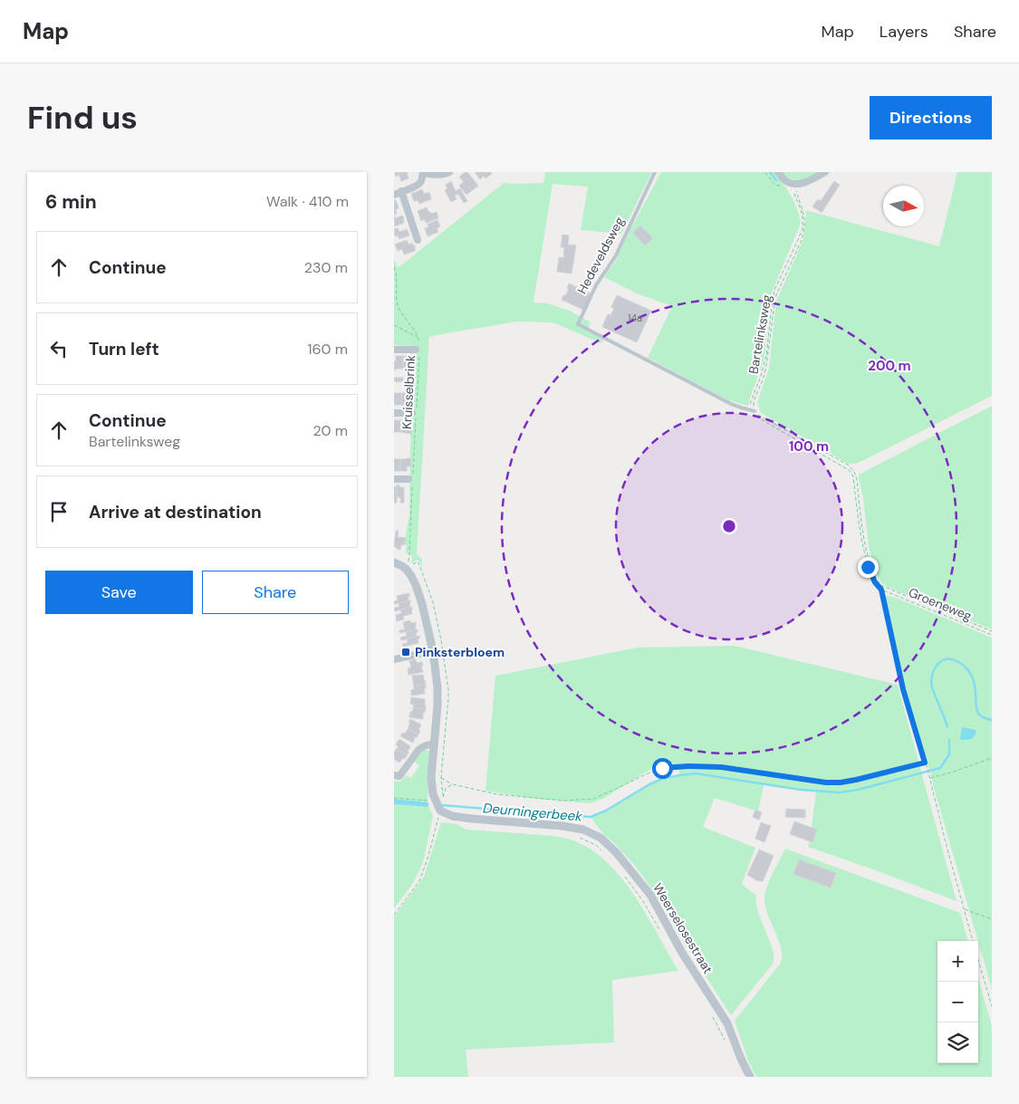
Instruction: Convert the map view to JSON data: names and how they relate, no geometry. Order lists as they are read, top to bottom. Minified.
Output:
{"streets":{"street":["Weerselosestraat"],"lane":["Hedeveldsweg"],"path":["Bartelinksweg","Kruisselbrink","Groeneweg"]},"crossings":[["Hedeveldsweg","Bartelinksweg"]],"water":["Deurningerbeek"],"places":{"transit":["Pinksterbloem"]},"house_numbers":["14a"],"north":"right","page":{"header":"Map","nav":["Map","Layers","Share"],"buttons":["Directions",["Save","Share"]],"title":"Find us","heading":["6 min","Walk · 410 m"],"list":[["Continue","230 m"],["Turn left","160 m"],["Continue","Bartelinksweg","20 m"],"Arrive at destination"],"map_buttons":["+","−"]},"rings":["200 m","100 m"]}
